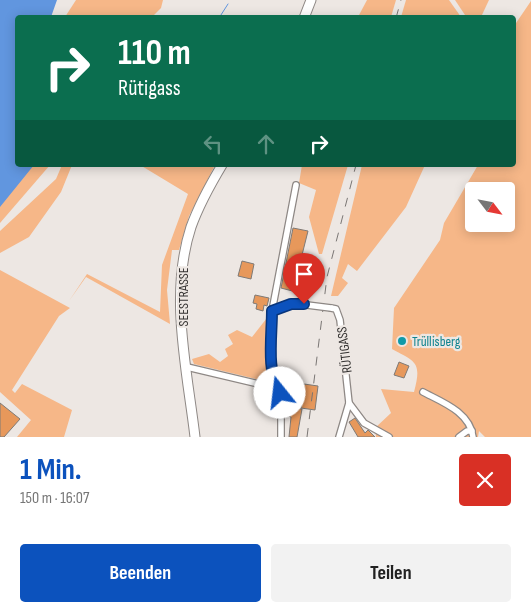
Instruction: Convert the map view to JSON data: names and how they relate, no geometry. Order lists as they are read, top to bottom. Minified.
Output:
{"streets":{"main road":["SEESTRASSE"],"street":["RÜTIGASS"]},"places":["Trüllisberg"],"north":"bottom right","page":{"turn":["110 m","Rütigass"],"heading":["1 Min.","150 m · 16:07"],"buttons":["Beenden","Teilen"]}}
